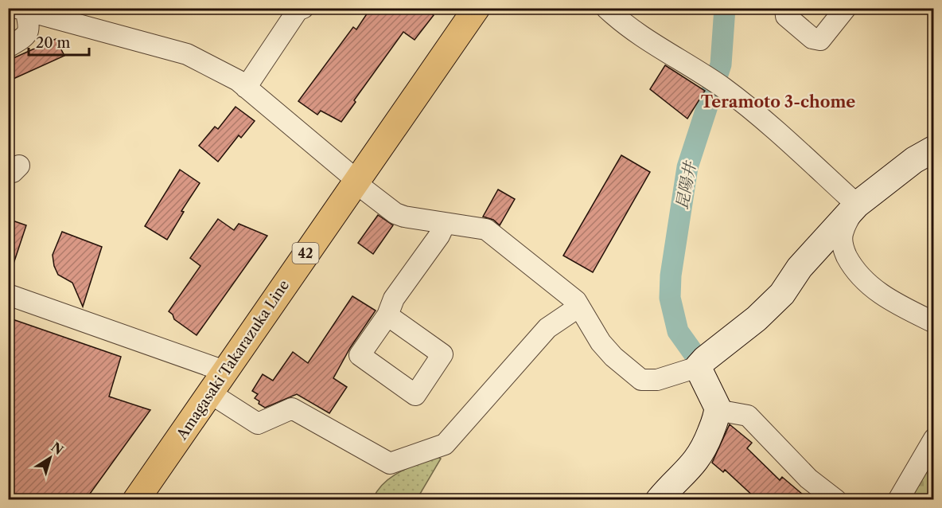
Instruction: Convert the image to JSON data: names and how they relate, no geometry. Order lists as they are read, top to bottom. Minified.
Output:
{"streets":{"main road":["42","Amagasaki Takarazuka Line"]},"districts":["Teramoto 3-chome"],"water":["昆陽井"],"scale_bar":"20 m","north":"top right"}
